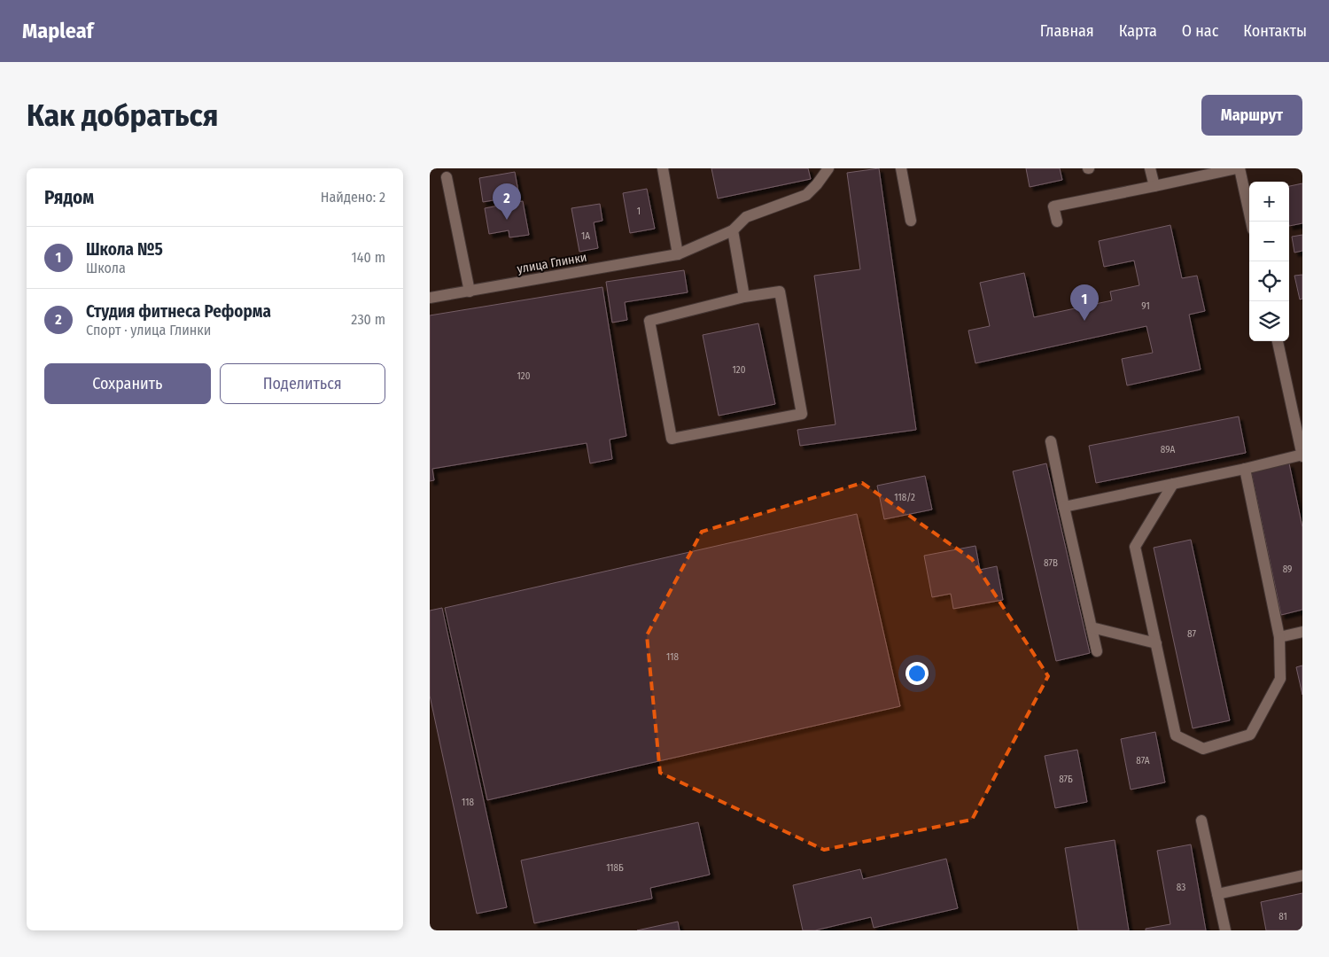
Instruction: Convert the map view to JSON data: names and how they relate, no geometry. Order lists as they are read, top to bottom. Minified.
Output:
{"streets":{"street":["улица Глинки"]},"house_numbers":["1","1А","91","120","120","89А","118/2","87В","89","87","118","87А","87Б","118","118Б","83","81"],"page":{"header":"Mapleaf","nav":["Главная","Карта","О нас","Контакты"],"buttons":["Маршрут",["Сохранить","Поделиться"]],"title":"Как добраться","heading":["Рядом","Найдено: 2"],"map_buttons":["+","−"],"pins":["2","1"],"list":[{"mark":"1","name":"Школа №5","note":"Школа","value":"140 m"},{"mark":"2","name":"Студия фитнеса Реформа","note":"Спорт · улица Глинки","value":"230 m"}]}}
